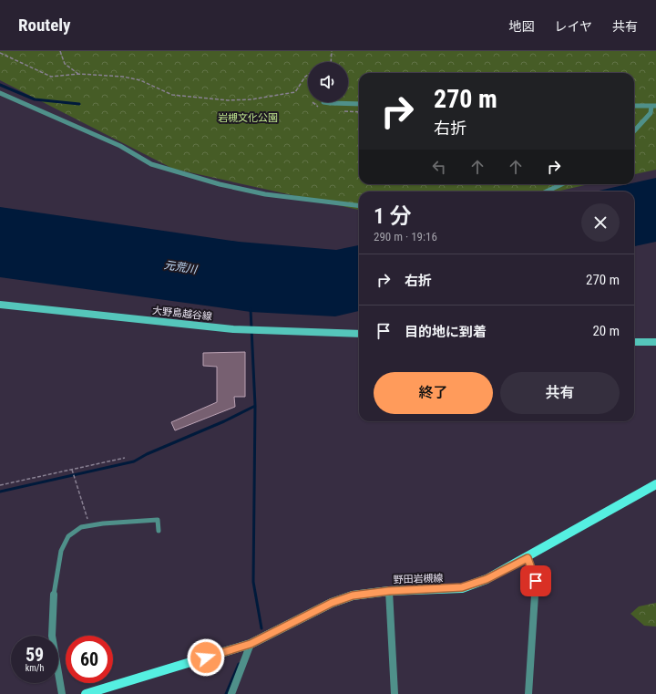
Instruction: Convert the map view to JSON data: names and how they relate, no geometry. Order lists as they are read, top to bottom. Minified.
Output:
{"streets":{"main road":["大野島越谷線","野田岩槻線"]},"water":["元荒川"],"parks":["岩槻文化公園"],"page":{"header":"Routely","nav":["地図","レイヤ","共有"],"turn":["270 m","右折"],"heading":["1 分","290 m · 19:16"],"list":[{"name":"右折","value":"270 m"},{"name":"目的地に到着","value":"20 m"}],"buttons":["終了","共有"],"speed":"59 km/h","limit":"60"}}
